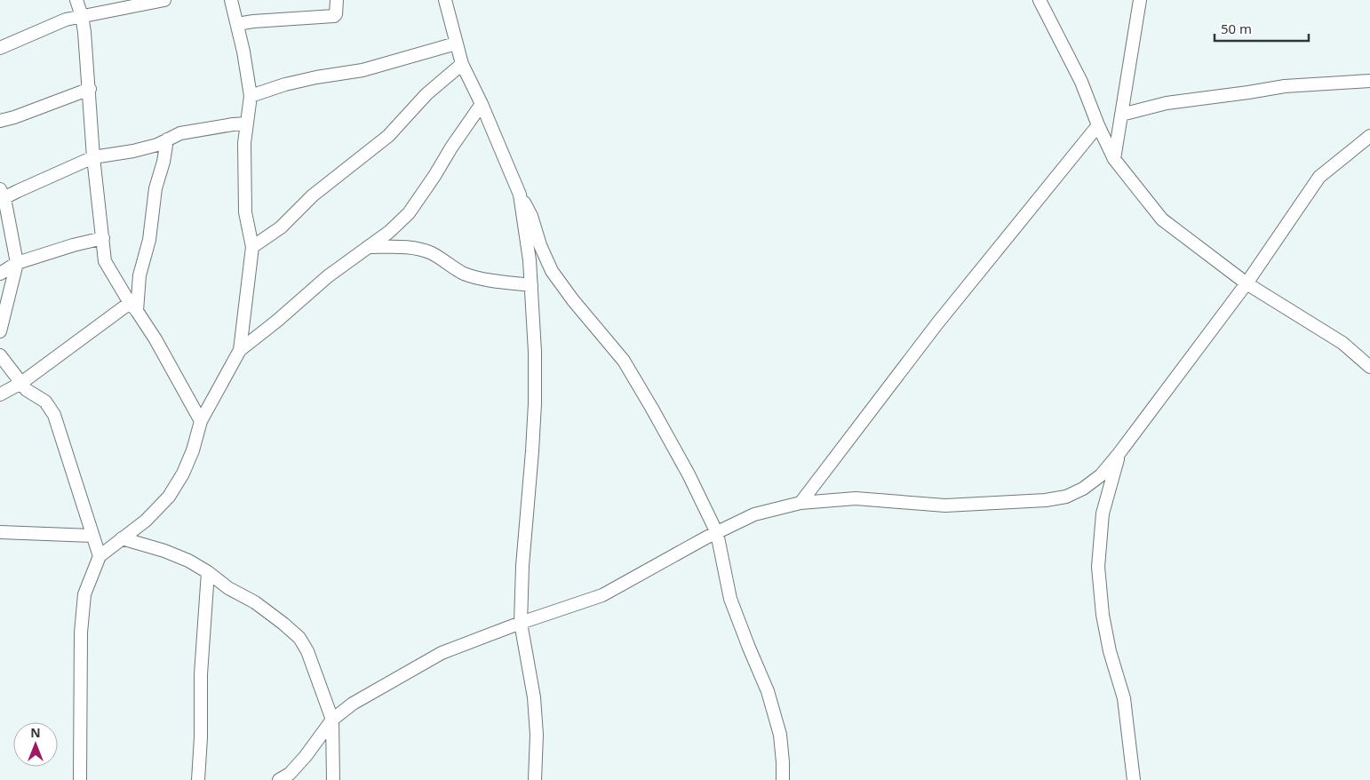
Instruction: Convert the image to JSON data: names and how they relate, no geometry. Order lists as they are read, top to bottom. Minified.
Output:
{"scale_bar":"50 m","north":"top"}
